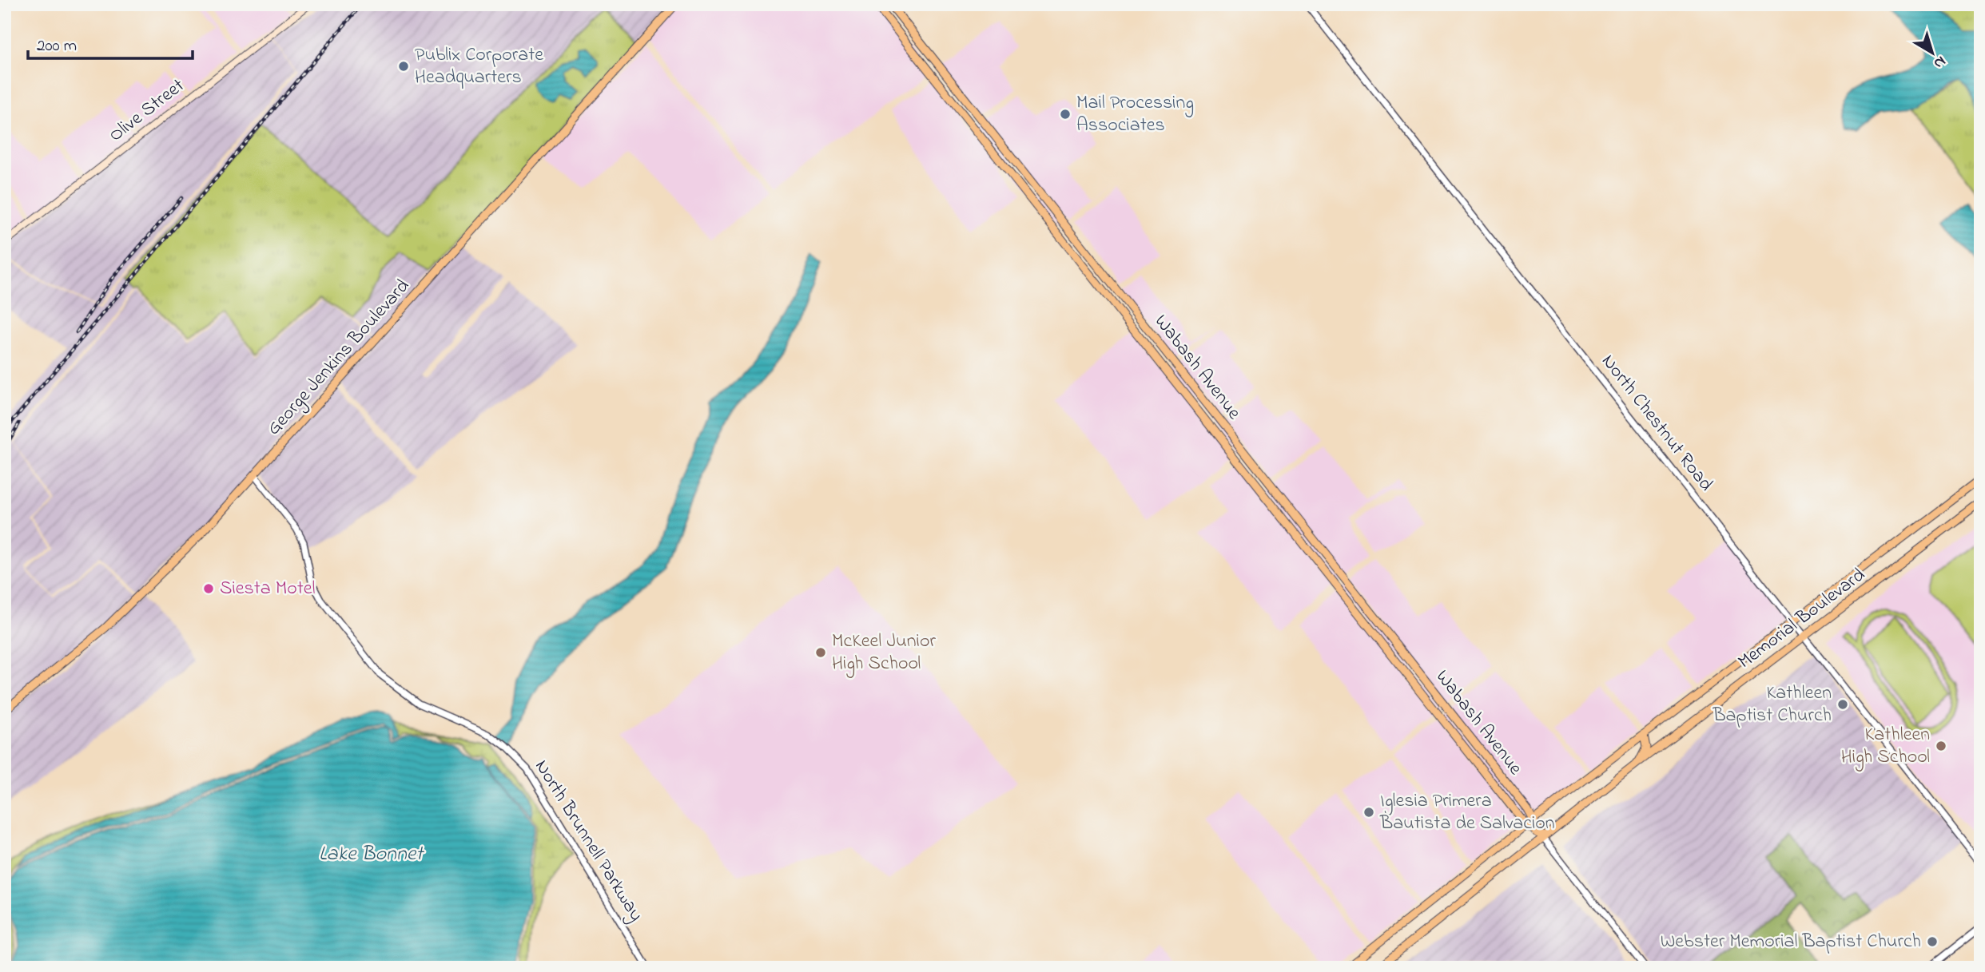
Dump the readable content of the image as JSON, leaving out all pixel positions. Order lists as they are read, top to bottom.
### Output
{
  "streets": {
    "main road": [
      "Olive Street",
      "George Jenkins Boulevard",
      "Wabash Avenue",
      "Memorial Boulevard"
    ],
    "street": ["North Chestnut Road", "North Brunnell Parkway"]
  },
  "crossings": [
    ["George Jenkins Boulevard", "North Brunnell Parkway"],
    ["Wabash Avenue", "Memorial Boulevard"],
    ["North Chestnut Road", "Memorial Boulevard"]
  ],
  "water": ["Lake Bonnet"],
  "places": [
    "Publix Corporate Headquarters",
    "Mail Processing Associates",
    "Siesta Motel",
    "McKeel Junior High School",
    "Kathleen Baptist Church",
    "Kathleen High School",
    "Iglesia Primera Bautista de Salvacion",
    "Webster Memorial Baptist Church"
  ],
  "scale_bar": "200 m",
  "north": "bottom right"
}
